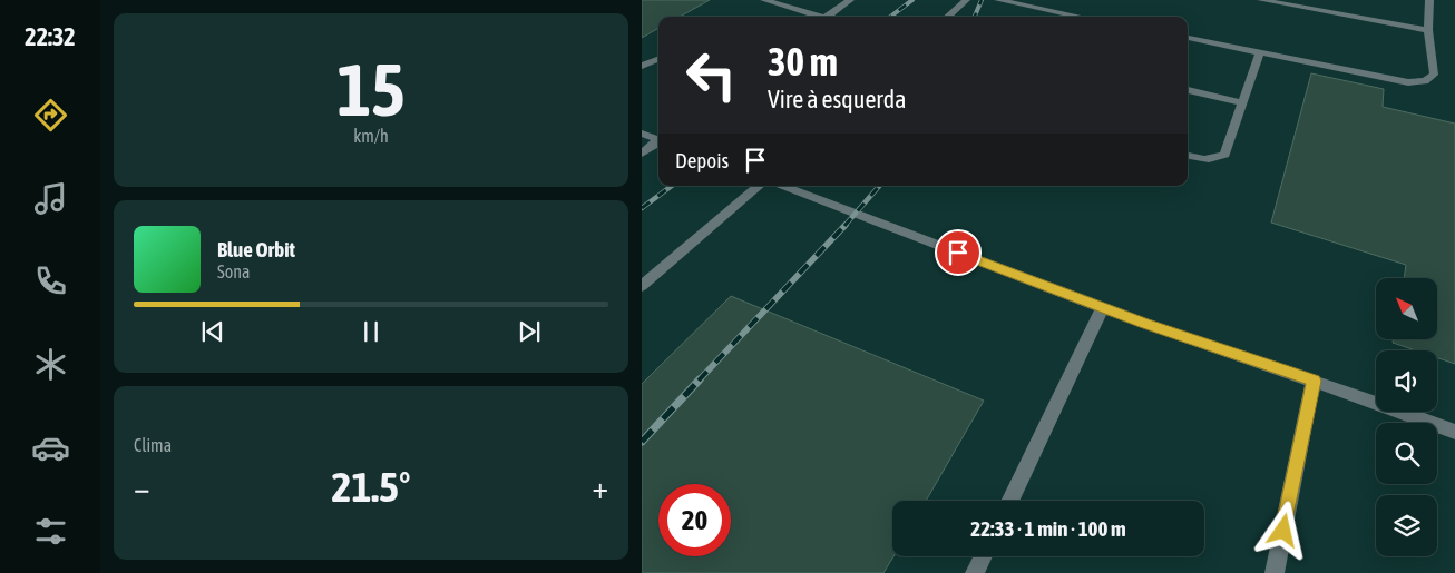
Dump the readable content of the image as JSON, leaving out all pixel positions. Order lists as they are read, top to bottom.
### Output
{
  "north": "top left",
  "page": {
    "tabs": "22:32",
    "tile": [
      ["15", "km/h"],
      "Clima"
    ],
    "turn": ["30 m", "Vire à esquerda"],
    "then": "Depois",
    "song": ["Blue Orbit", "Sona"],
    "heat": ["−", "21.5°", "+"],
    "limit": "20",
    "trip": "22:33 · 1 min · 100 m"
  }
}
